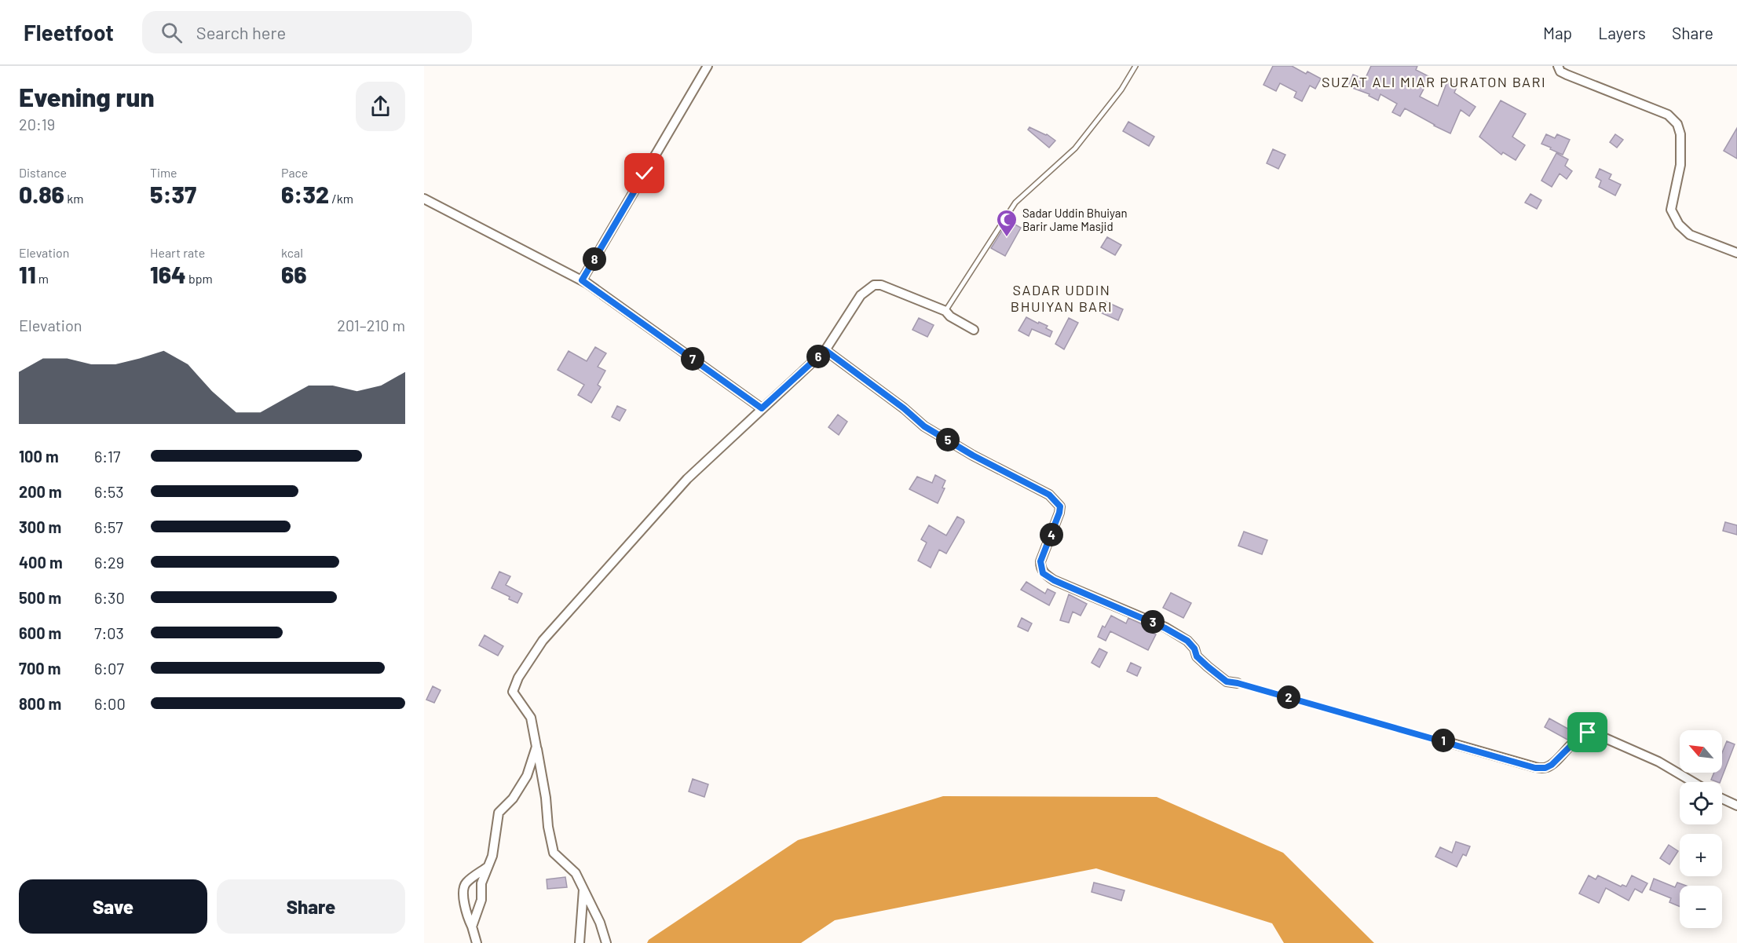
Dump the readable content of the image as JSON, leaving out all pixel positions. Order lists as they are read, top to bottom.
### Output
{
  "districts": ["SUZAT ALI MIAR PURATON BARI", "SADAR UDDIN BHUIYAN BARI"],
  "places": {
    "mosque": ["Sadar Uddin Bhuiyan Barir Jame Masjid"]
  },
  "north": "top left",
  "page": {
    "header": "Fleetfoot",
    "search": "Search here",
    "nav": ["Map", "Layers", "Share"],
    "heading": ["Evening run", "20:19"],
    "stats": [
      ["Distance", "0.86 km"],
      ["Time", "5:37"],
      ["Pace", "6:32 /km"],
      ["Elevation", "11 m"],
      ["Heart rate", "164 bpm"],
      ["kcal", "66"]
    ],
    "pins": [
      "8",
      "6",
      "7",
      "5",
      "4",
      "3",
      "2",
      "1"
    ],
    "chart": ["Elevation", "201–210 m"],
    "list": [
      {
        "name": "100 m",
        "note": "6:17"
      },
      {
        "name": "200 m",
        "note": "6:53"
      },
      {
        "name": "300 m",
        "note": "6:57"
      },
      {
        "name": "400 m",
        "note": "6:29"
      },
      {
        "name": "500 m",
        "note": "6:30"
      },
      {
        "name": "600 m",
        "note": "7:03"
      },
      {
        "name": "700 m",
        "note": "6:07"
      },
      {
        "name": "800 m",
        "note": "6:00"
      }
    ],
    "map_buttons": ["+", "−"],
    "buttons": ["Save", "Share"]
  }
}
